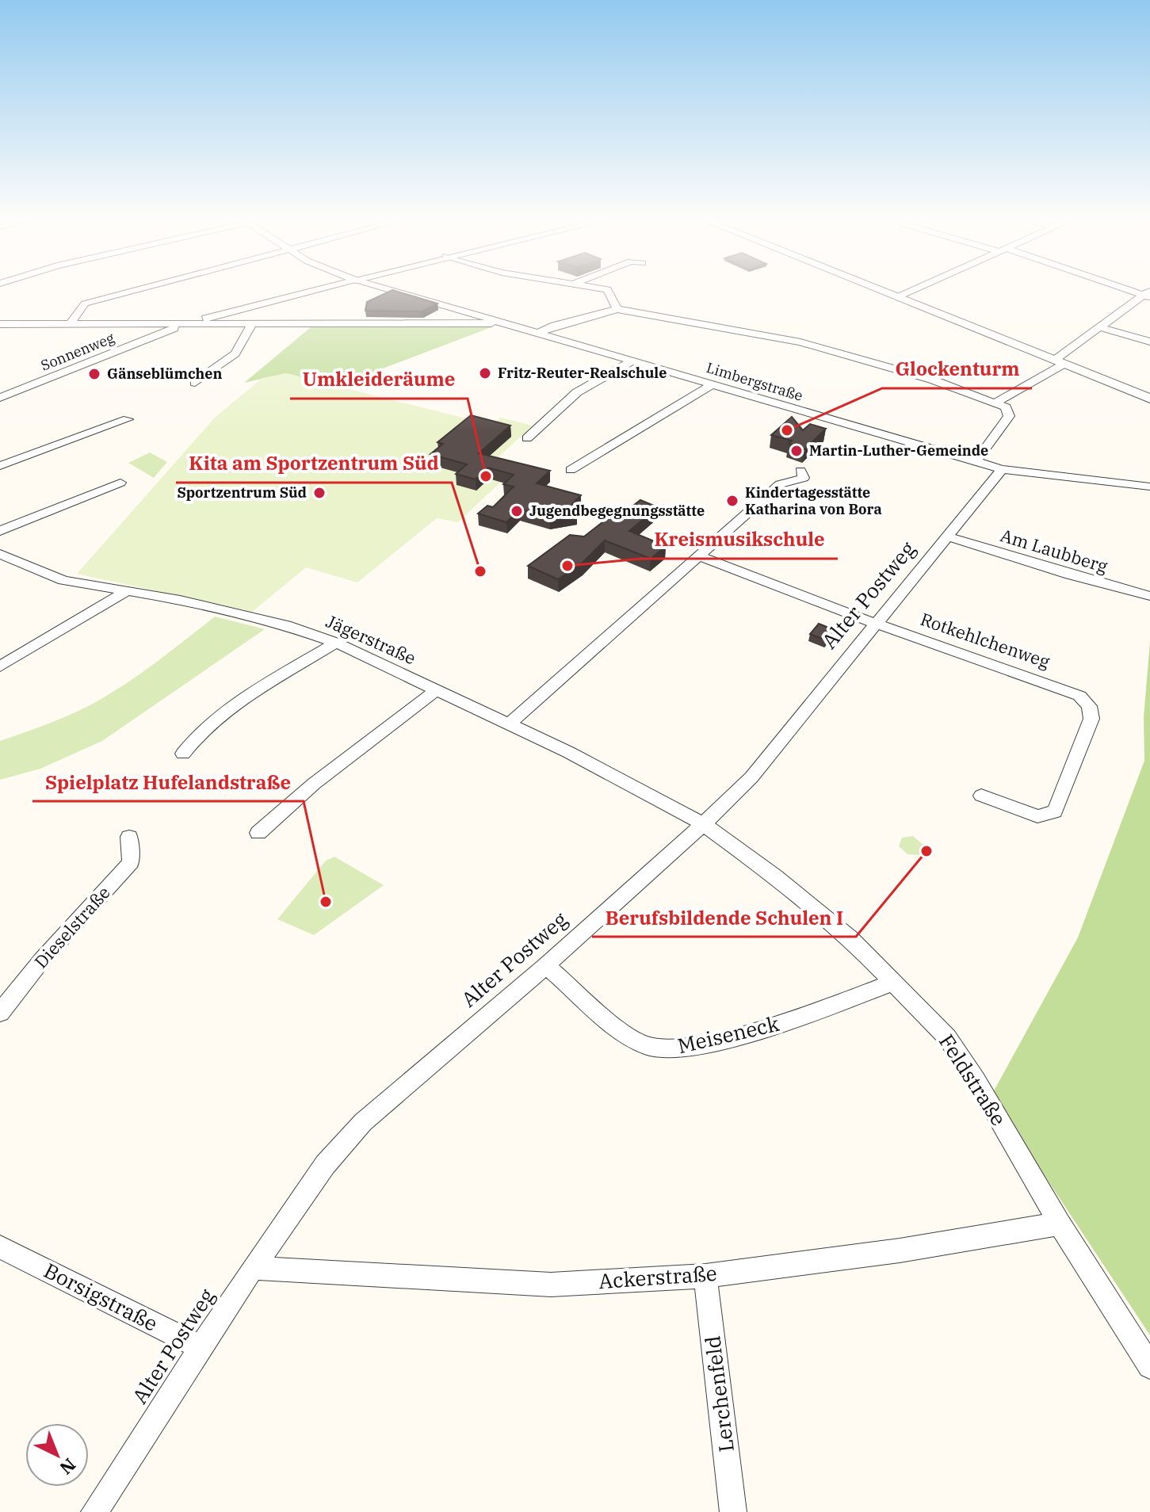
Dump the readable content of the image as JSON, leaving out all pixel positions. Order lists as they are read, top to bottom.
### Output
{
  "streets": {
    "street": [
      "Sonnenweg",
      "Limbergstraße",
      "Am Laubberg",
      "Alter Postweg",
      "Jägerstraße",
      "Rotkehlchenweg",
      "Dieselstraße",
      "Meiseneck",
      "Feldstraße",
      "Ackerstraße",
      "Borsigstraße",
      "Lerchenfeld"
    ]
  },
  "crossings": [
    ["Limbergstraße", "Alter Postweg"],
    ["Am Laubberg", "Alter Postweg"],
    ["Alter Postweg", "Jägerstraße"],
    ["Alter Postweg", "Rotkehlchenweg"],
    ["Alter Postweg", "Meiseneck"],
    ["Alter Postweg", "Feldstraße"],
    ["Alter Postweg", "Ackerstraße"],
    ["Alter Postweg", "Borsigstraße"],
    ["Jägerstraße", "Feldstraße"],
    ["Meiseneck", "Feldstraße"],
    ["Feldstraße", "Ackerstraße"],
    ["Ackerstraße", "Lerchenfeld"]
  ],
  "places": [
    "Fritz-Reuter-Realschule",
    "Gänseblümchen",
    "Glockenturm",
    "Martin-Luther-Gemeinde",
    "Umkleideräume",
    "Sportzentrum Süd",
    "Kindertagesstätte Katharina von Bora",
    "Jugendbegegnungsstätte",
    "Kreismusikschule",
    "Kita am Sportzentrum Süd",
    "Berufsbildende Schulen I",
    "Spielplatz Hufelandstraße"
  ],
  "north": "bottom right"
}
